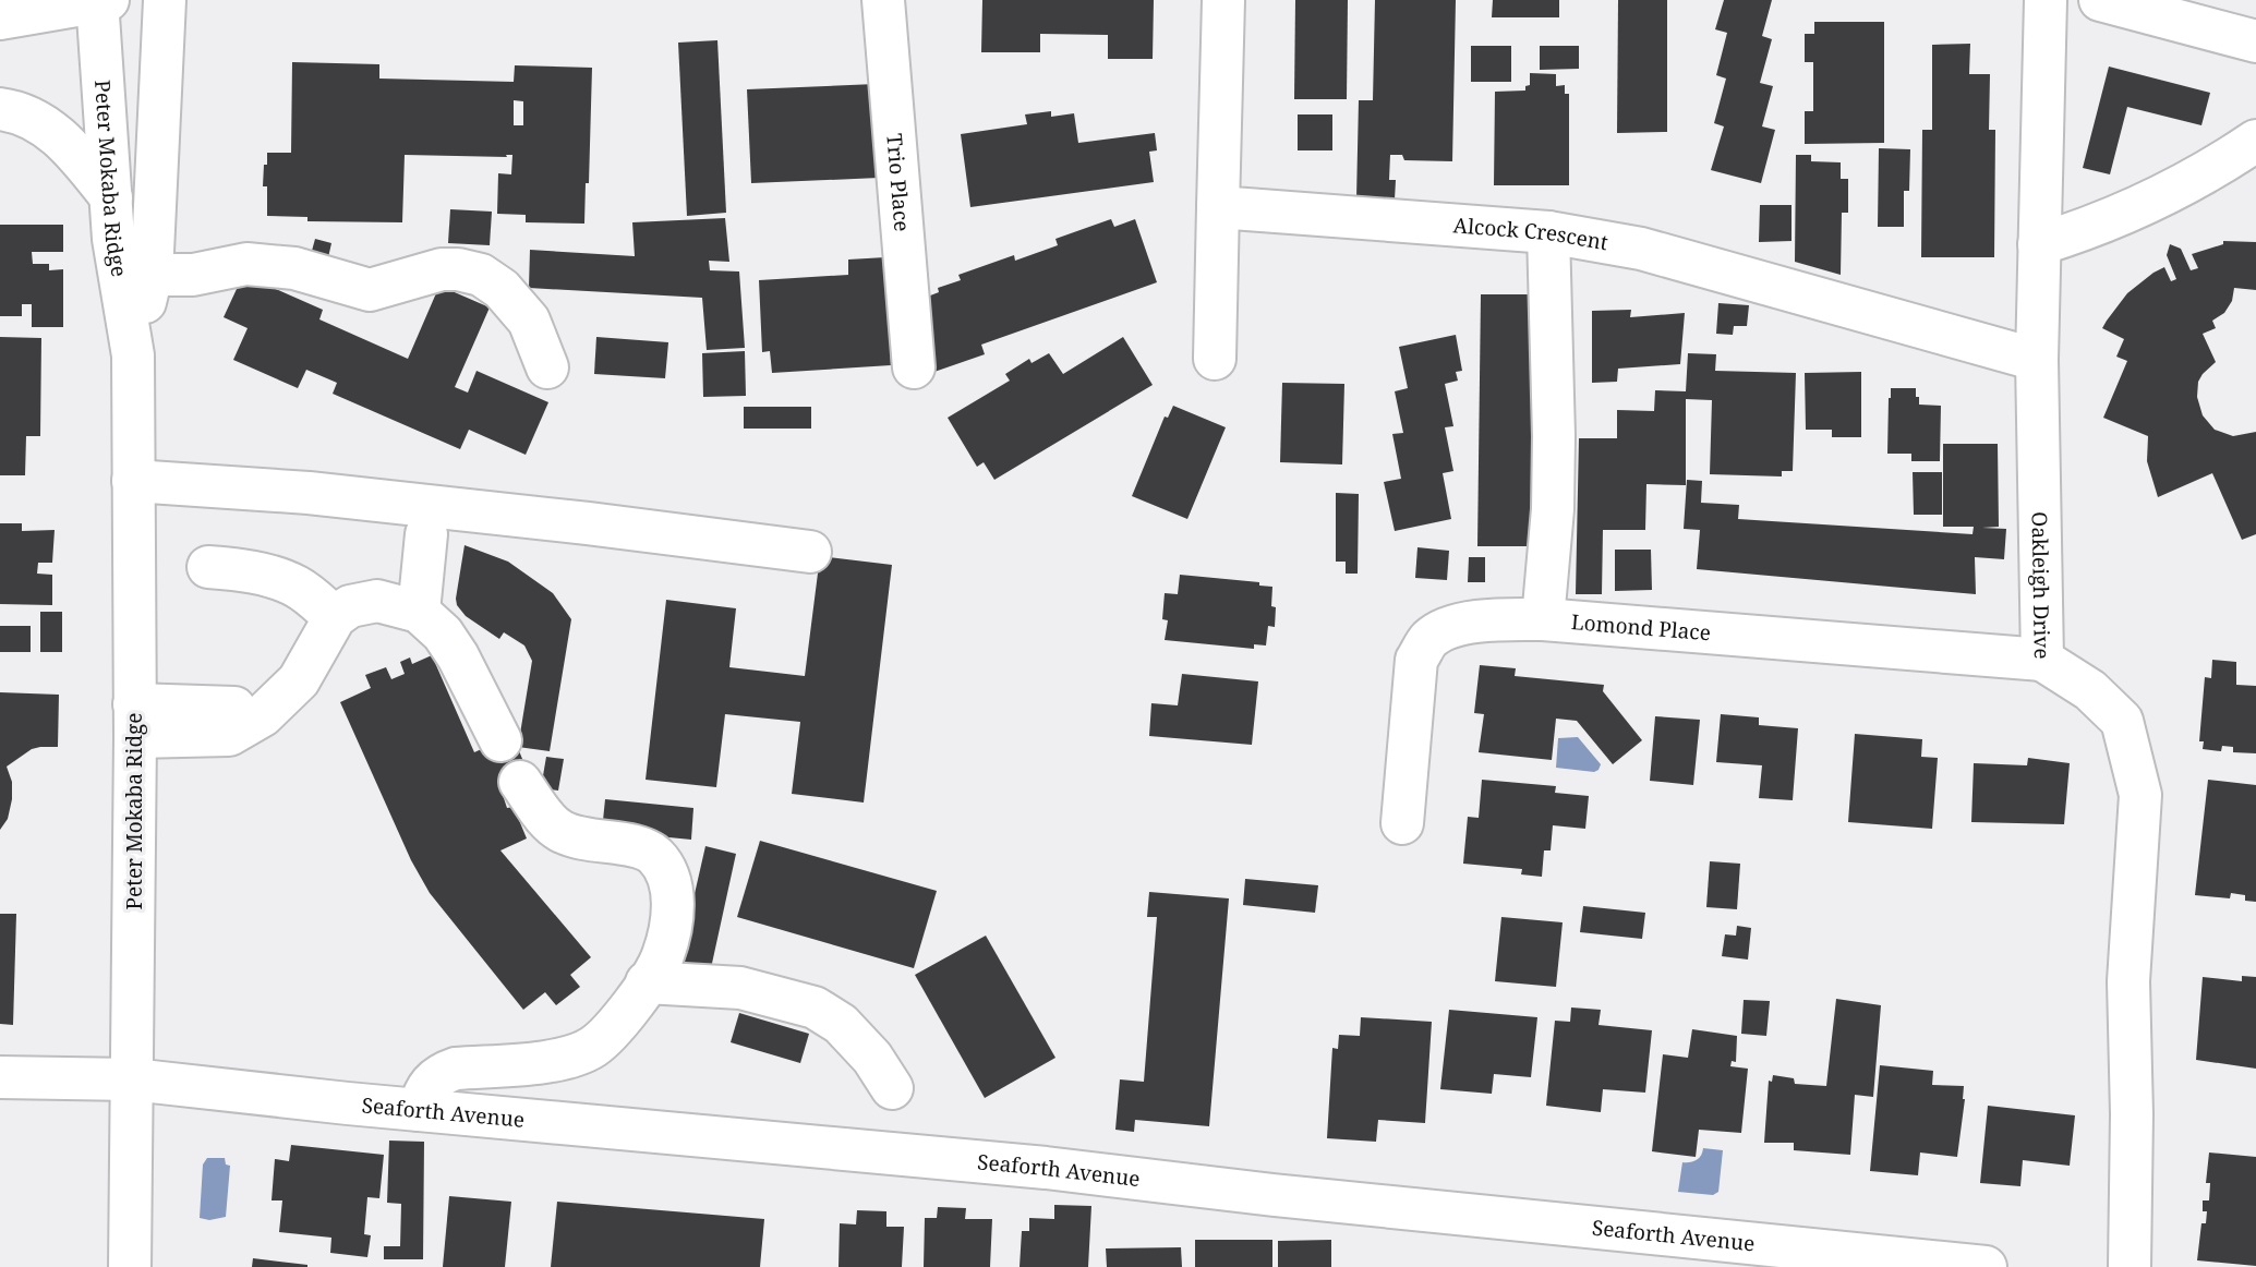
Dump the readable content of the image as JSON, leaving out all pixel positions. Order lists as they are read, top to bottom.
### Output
{
  "streets": {
    "street": [
      "Peter Mokaba Ridge",
      "Trio Place",
      "Alcock Crescent",
      "Oakleigh Drive",
      "Lomond Place",
      "Seaforth Avenue"
    ]
  },
  "crossings": [
    ["Peter Mokaba Ridge", "Seaforth Avenue"],
    ["Alcock Crescent", "Oakleigh Drive"],
    ["Oakleigh Drive", "Lomond Place"]
  ]
}
